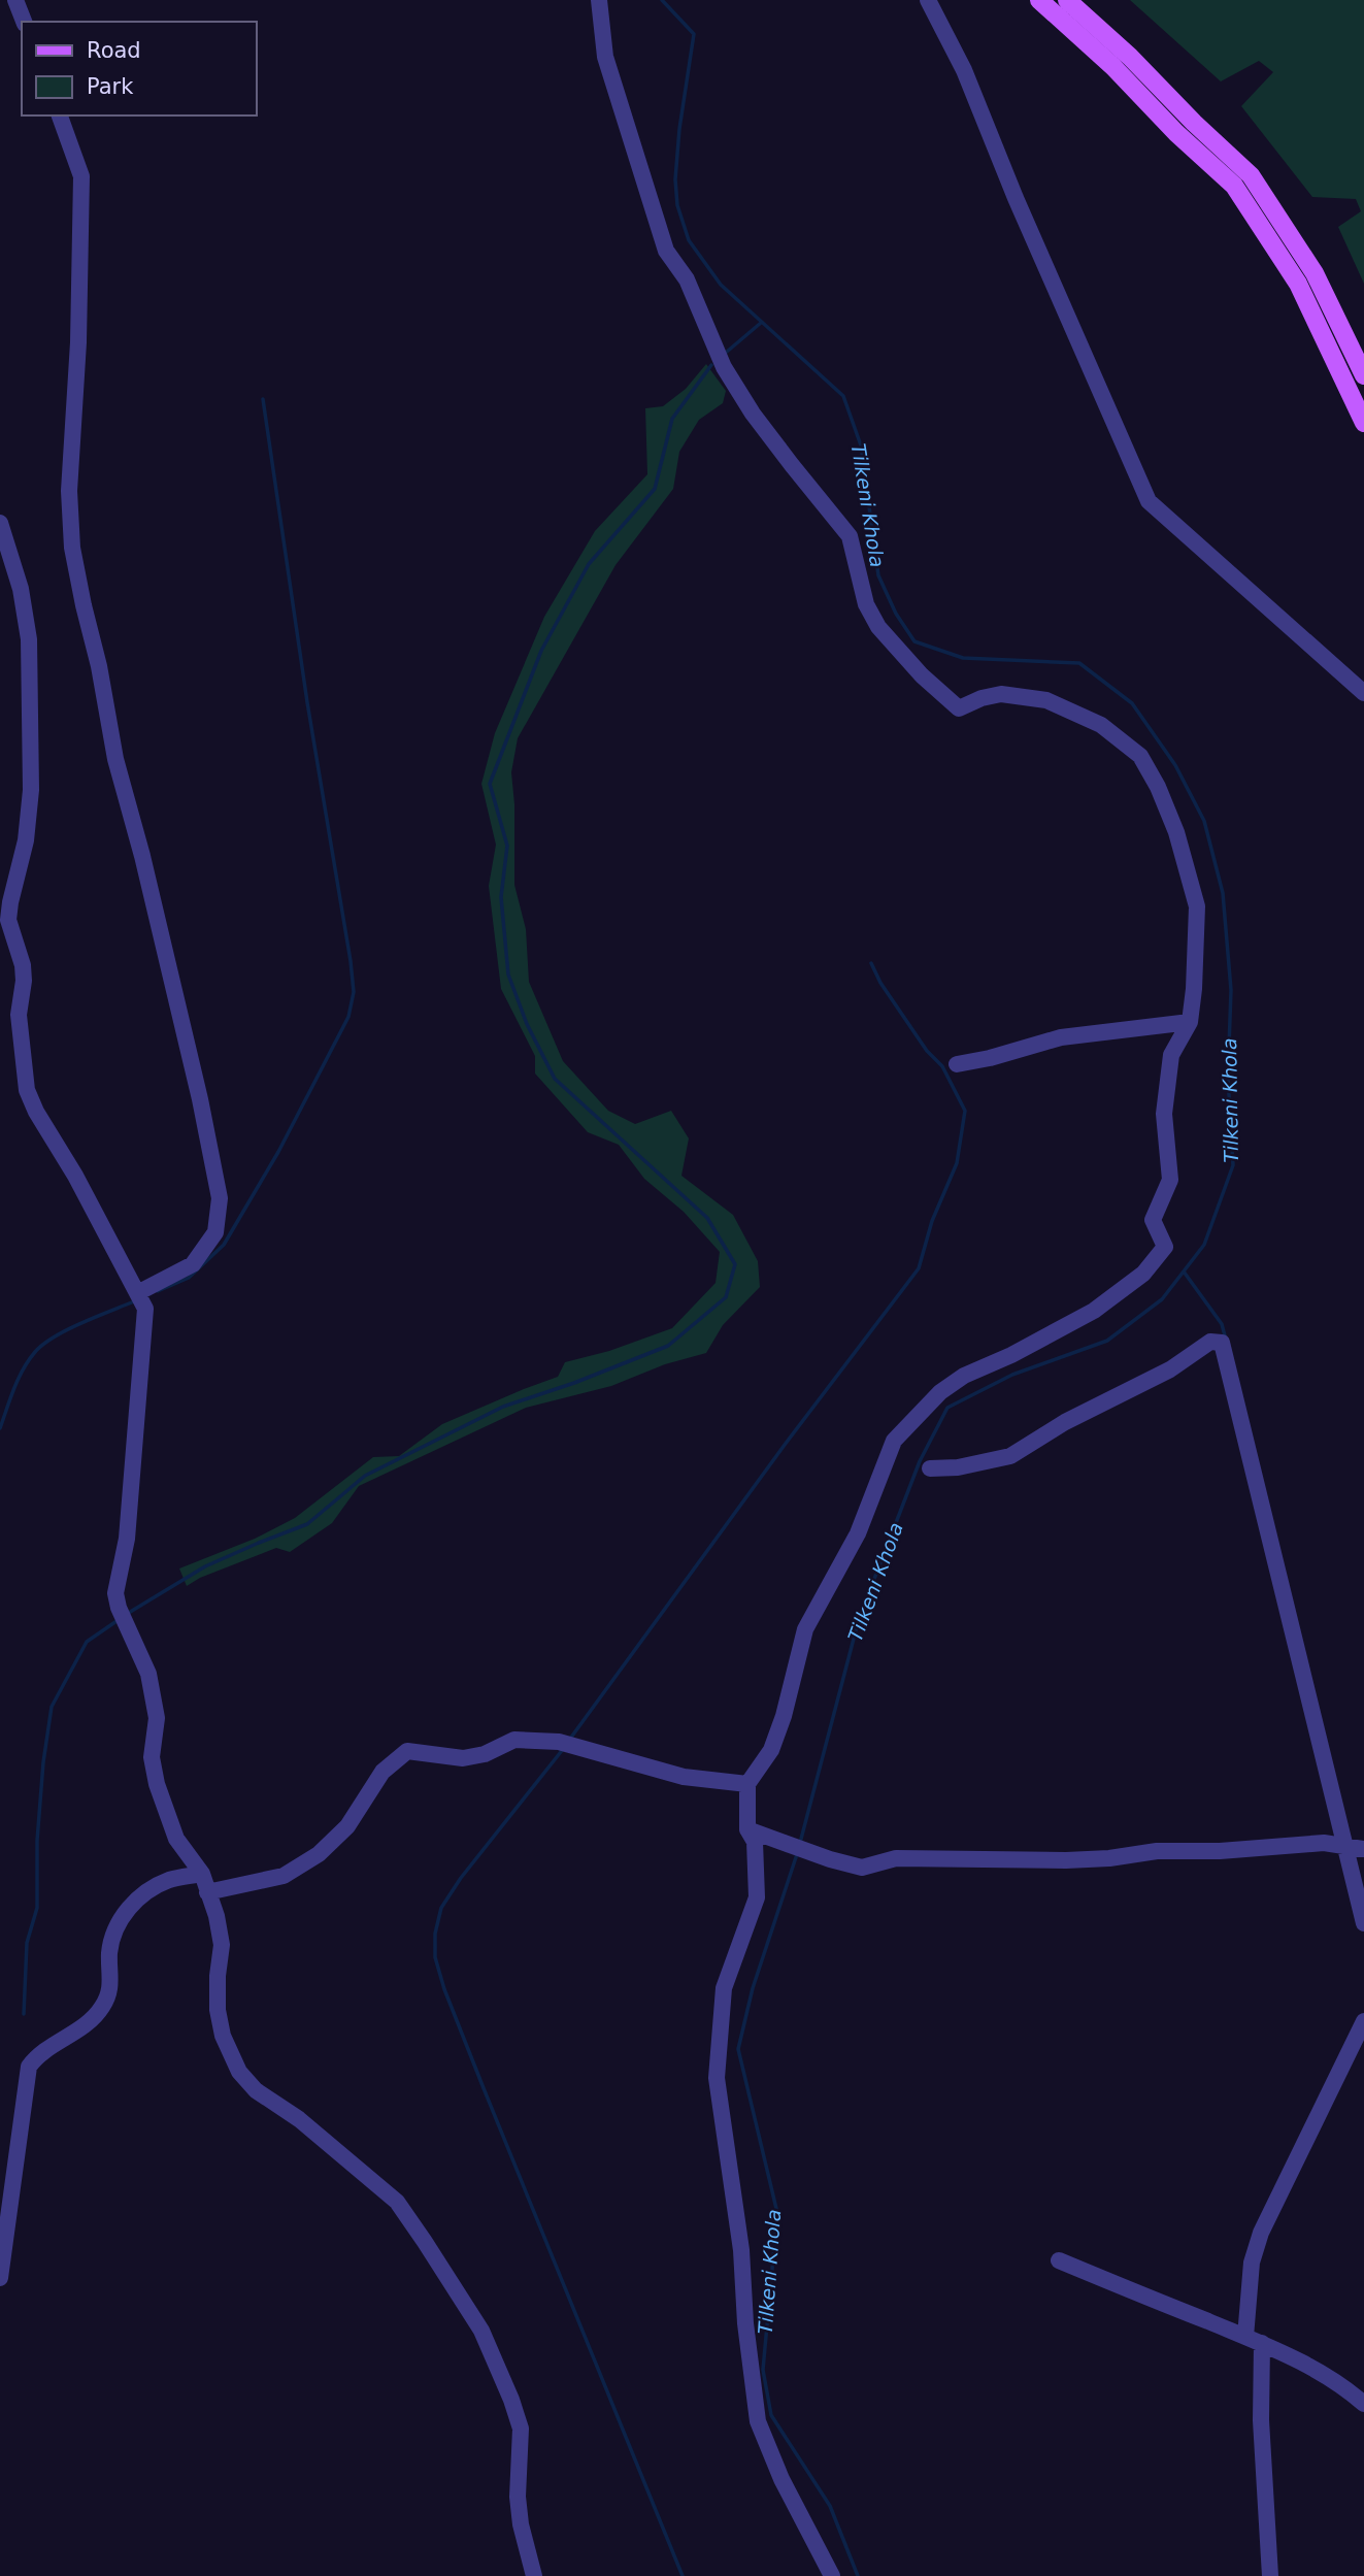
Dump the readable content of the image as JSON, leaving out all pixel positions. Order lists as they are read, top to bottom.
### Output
{
  "water": ["Tilkeni Khola"],
  "legend": ["Road", "Park"]
}
